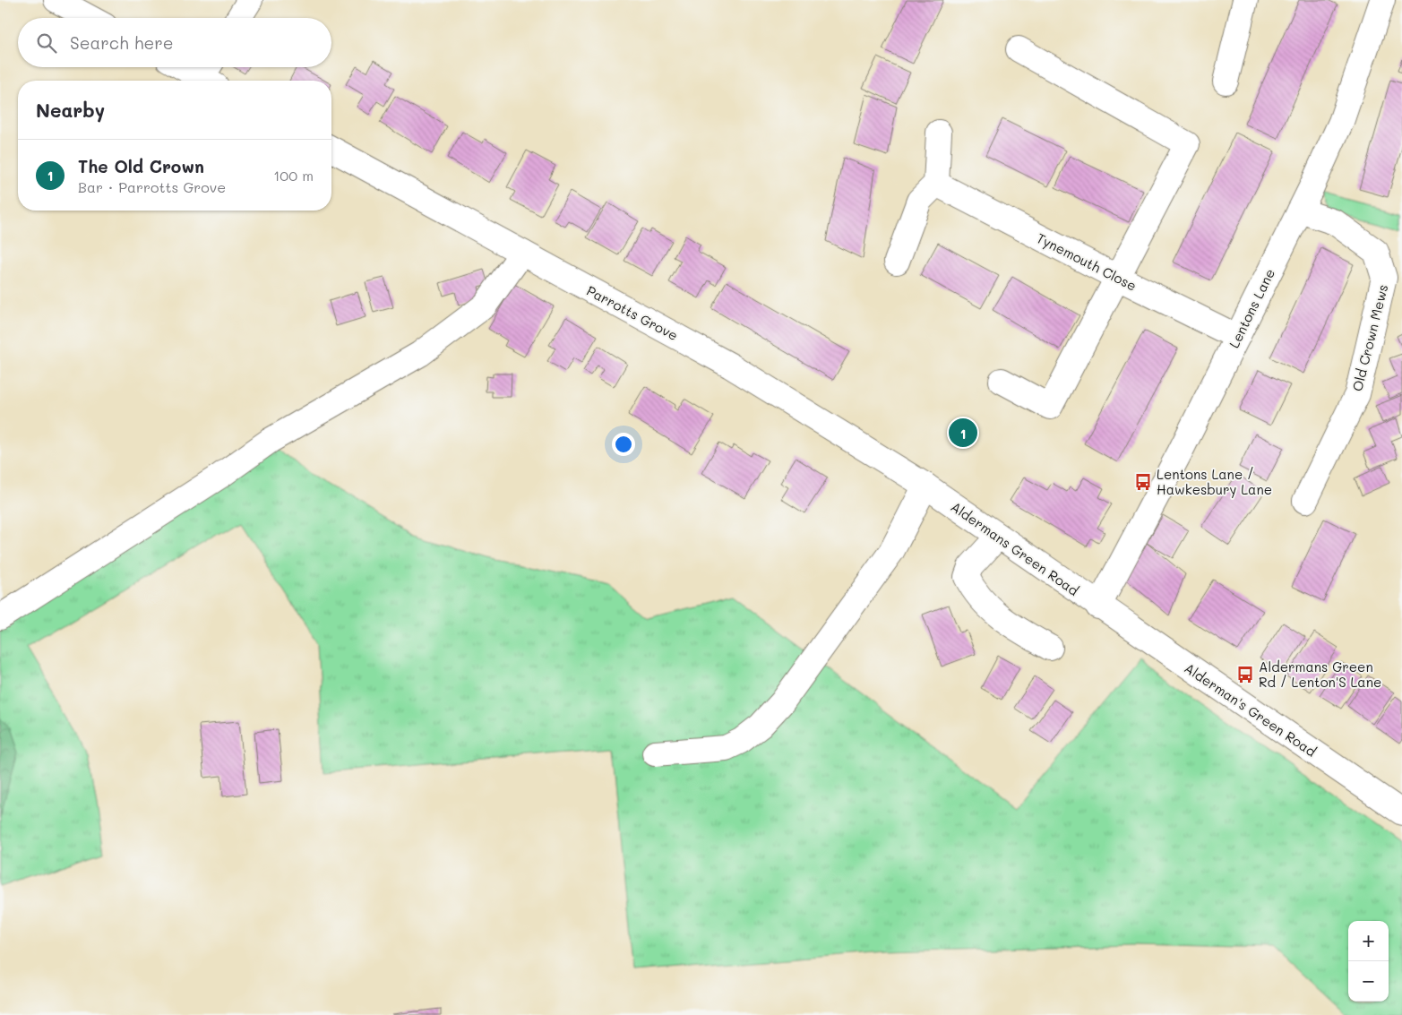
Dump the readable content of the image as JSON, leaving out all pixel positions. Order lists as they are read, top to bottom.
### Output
{
  "streets": {
    "street": [
      "Tynemouth Close",
      "Lentons Lane",
      "Parrotts Grove",
      "Old Crown Mews",
      "Aldermans Green Road",
      "Alderman's Green Road"
    ]
  },
  "crossings": [
    ["Tynemouth Close", "Lentons Lane"],
    ["Lentons Lane", "Old Crown Mews"],
    ["Lentons Lane", "Aldermans Green Road"],
    ["Lentons Lane", "Alderman's Green Road"],
    ["Parrotts Grove", "Aldermans Green Road"],
    ["Aldermans Green Road", "Alderman's Green Road"]
  ],
  "places": {
    "bus stop": ["Lentons Lane / Hawkesbury Lane", "Aldermans Green Rd / Lenton'S Lane"]
  },
  "page": {
    "search": "Search here",
    "heading": "Nearby",
    "list": [
      {
        "mark": "1",
        "name": "The Old Crown",
        "note": "Bar · Parrotts Grove",
        "value": "100 m"
      }
    ],
    "pins": "1",
    "map_buttons": ["+", "−"]
  }
}
